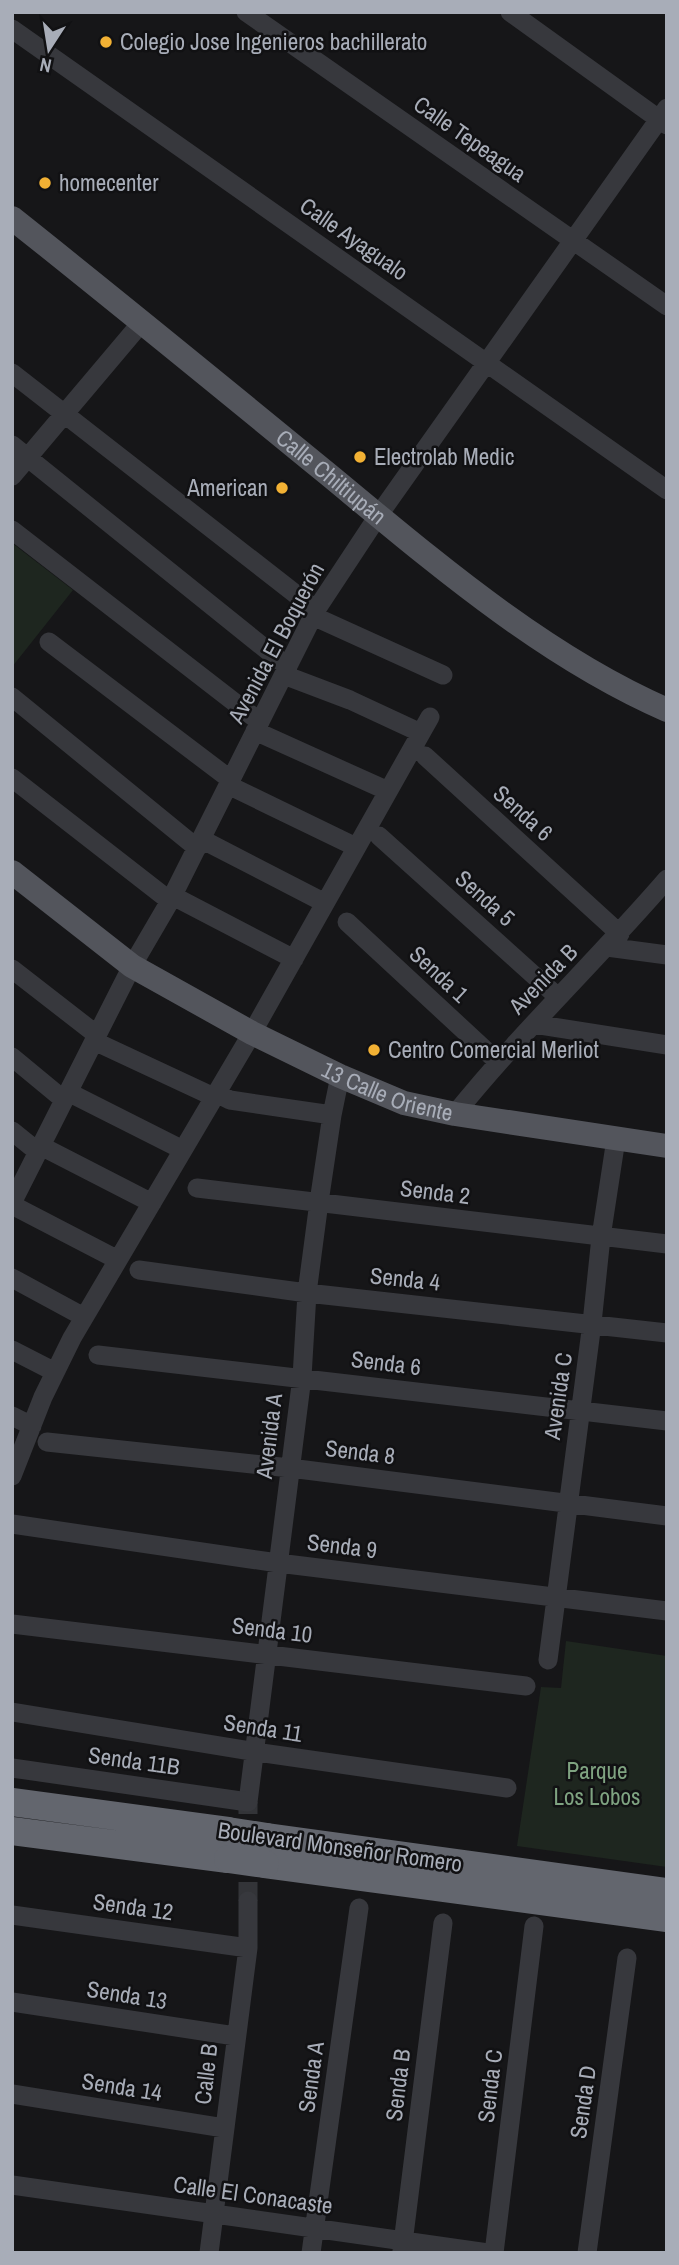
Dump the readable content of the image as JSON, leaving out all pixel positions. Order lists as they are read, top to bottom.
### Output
{
  "streets": {
    "highway": ["Boulevard Monseñor Romero"],
    "main road": ["Calle Chiltiupán", "13 Calle Oriente"],
    "street": [
      "Calle Tepeagua",
      "Calle Ayagualo",
      "Avenida El Boquerón",
      "Senda 6",
      "Senda 5",
      "Senda 1",
      "Avenida B",
      "Senda 2",
      "Senda 4",
      "Avenida C",
      "Avenida A",
      "Senda 8",
      "Senda 9",
      "Senda 10",
      "Senda 11",
      "Senda 11B",
      "Senda 12",
      "Senda 13",
      "Calle B",
      "Senda A",
      "Senda B",
      "Senda C",
      "Senda 14",
      "Senda D",
      "Calle El Conacaste"
    ]
  },
  "crossings": [
    ["Calle Tepeagua", "Avenida El Boquerón"],
    ["Calle Ayagualo", "Avenida El Boquerón"],
    ["Calle Chiltiupán", "Avenida El Boquerón"],
    ["Avenida El Boquerón", "13 Calle Oriente"],
    ["Senda 6", "Avenida B"],
    ["Senda 6", "Avenida C"],
    ["Senda 6", "Avenida A"],
    ["Senda 5", "Avenida B"],
    ["Senda 1", "Avenida B"],
    ["Avenida B", "13 Calle Oriente"],
    ["13 Calle Oriente", "Avenida C"],
    ["13 Calle Oriente", "Avenida A"],
    ["Senda 2", "Avenida C"],
    ["Senda 2", "Avenida A"],
    ["Senda 4", "Avenida C"],
    ["Senda 4", "Avenida A"],
    ["Avenida C", "Senda 8"],
    ["Avenida C", "Senda 9"],
    ["Avenida A", "Senda 8"],
    ["Avenida A", "Senda 9"],
    ["Avenida A", "Senda 10"],
    ["Avenida A", "Senda 11"],
    ["Avenida A", "Senda 11B"],
    ["Senda 12", "Calle B"],
    ["Senda 13", "Calle B"],
    ["Calle B", "Senda 14"],
    ["Calle B", "Calle El Conacaste"],
    ["Senda A", "Calle El Conacaste"],
    ["Senda B", "Calle El Conacaste"]
  ],
  "parks": ["Parque Los Lobos"],
  "places": [
    "Colegio Jose Ingenieros bachillerato",
    "homecenter",
    "Electrolab Medic",
    "American",
    "Centro Comercial Merliot"
  ],
  "north": "bottom"
}
